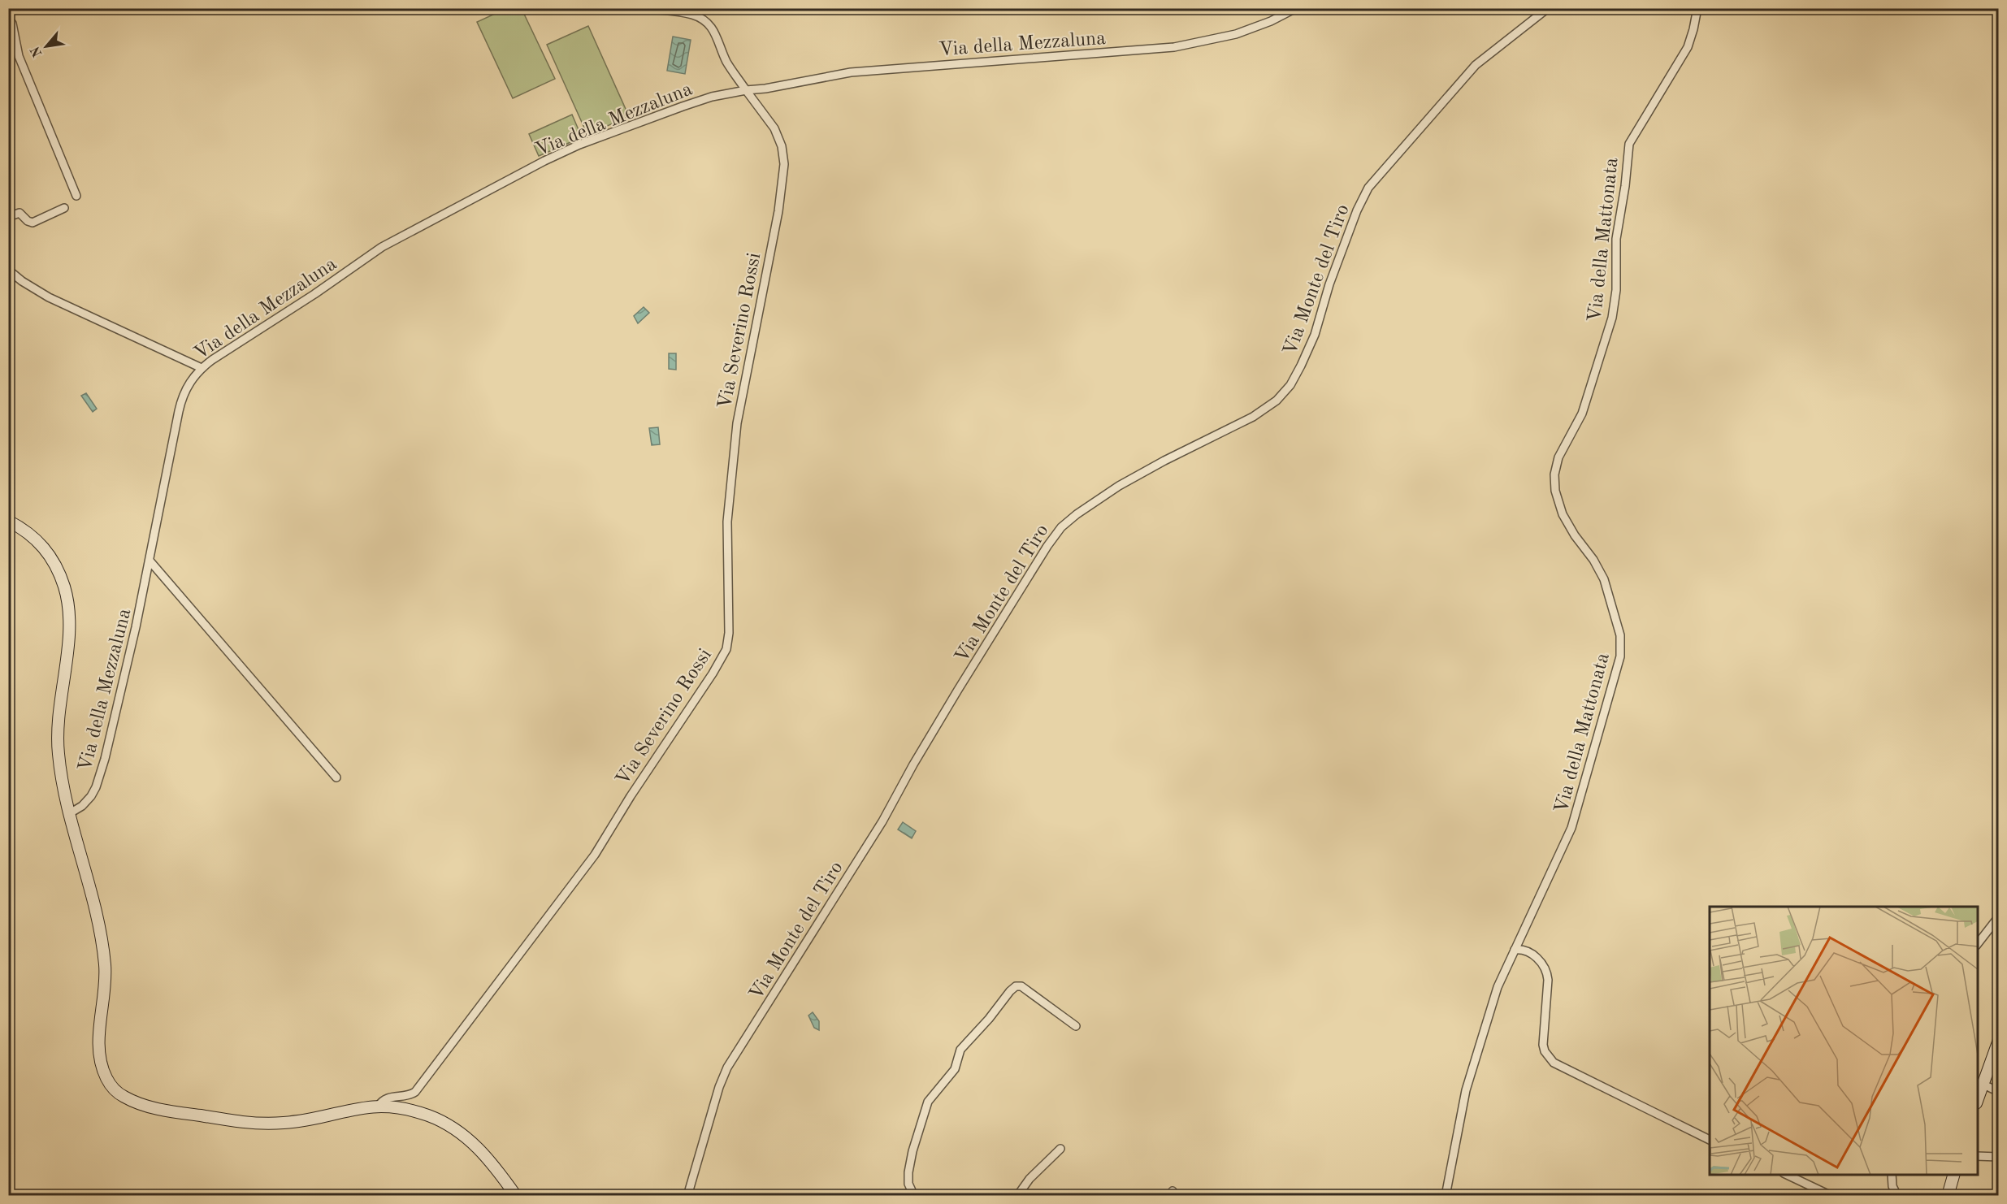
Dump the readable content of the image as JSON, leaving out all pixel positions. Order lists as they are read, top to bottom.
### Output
{
  "streets": {
    "street": [
      "Via della Mezzaluna",
      "Via della Mattonata",
      "Via Monte del Tiro",
      "Via Severino Rossi"
    ]
  },
  "crossings": [
    ["Via della Mezzaluna", "Via Severino Rossi"]
  ],
  "north": "bottom left"
}
